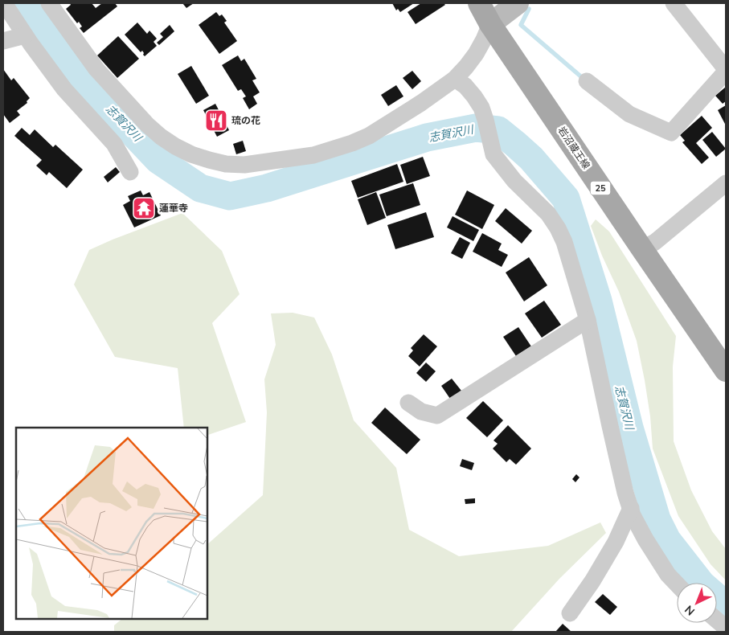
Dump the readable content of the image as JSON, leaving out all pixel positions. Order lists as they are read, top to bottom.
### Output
{
  "streets": {
    "main road": ["岩沼蔵王線", "25"]
  },
  "water": ["志賀沢川"],
  "places": {
    "restaurant": ["琉の花"],
    "temple": ["蓮華寺"]
  },
  "north": "bottom left"
}
